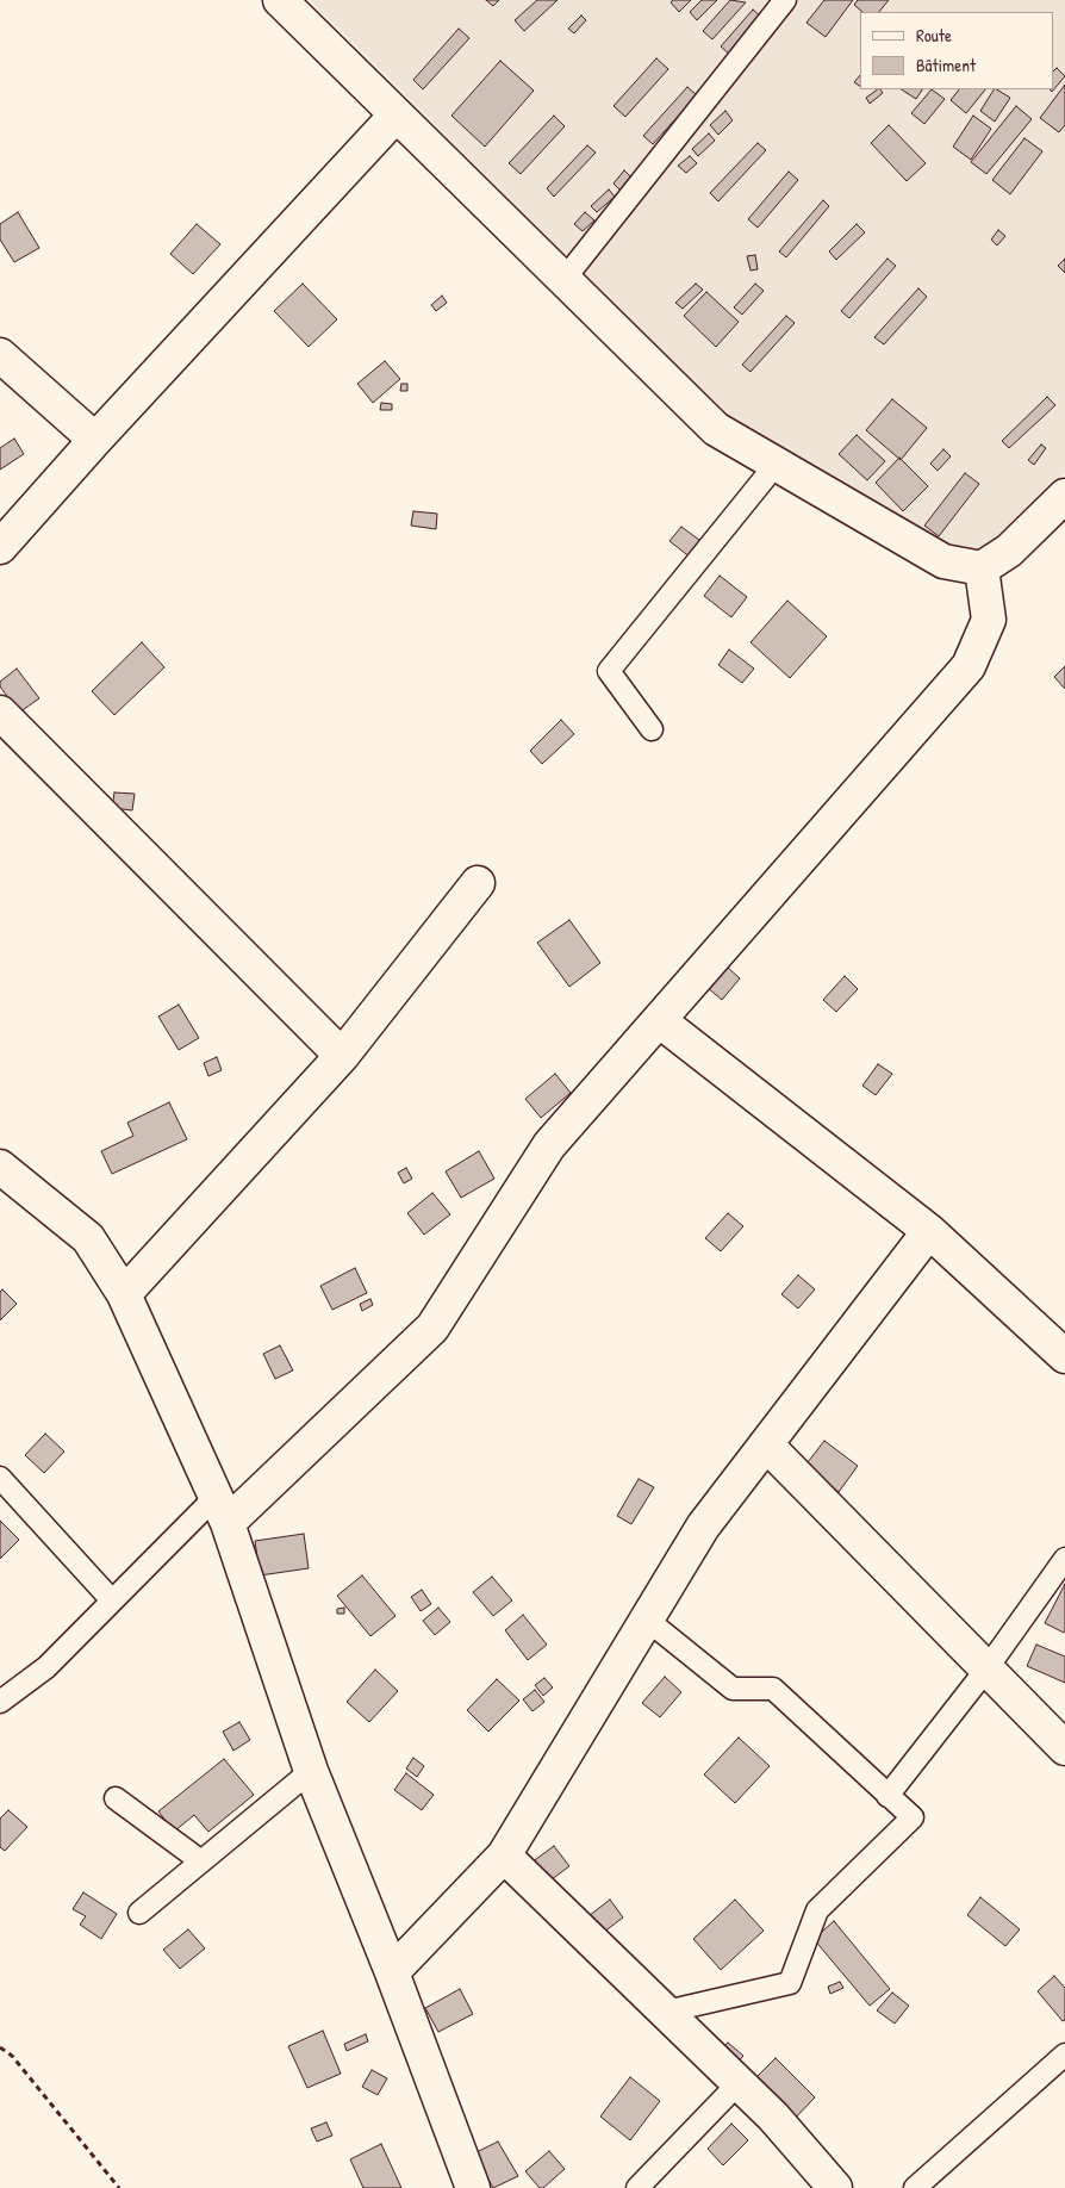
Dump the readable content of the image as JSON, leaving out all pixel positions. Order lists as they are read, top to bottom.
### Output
{
  "legend": ["Route", "Bâtiment"]
}
